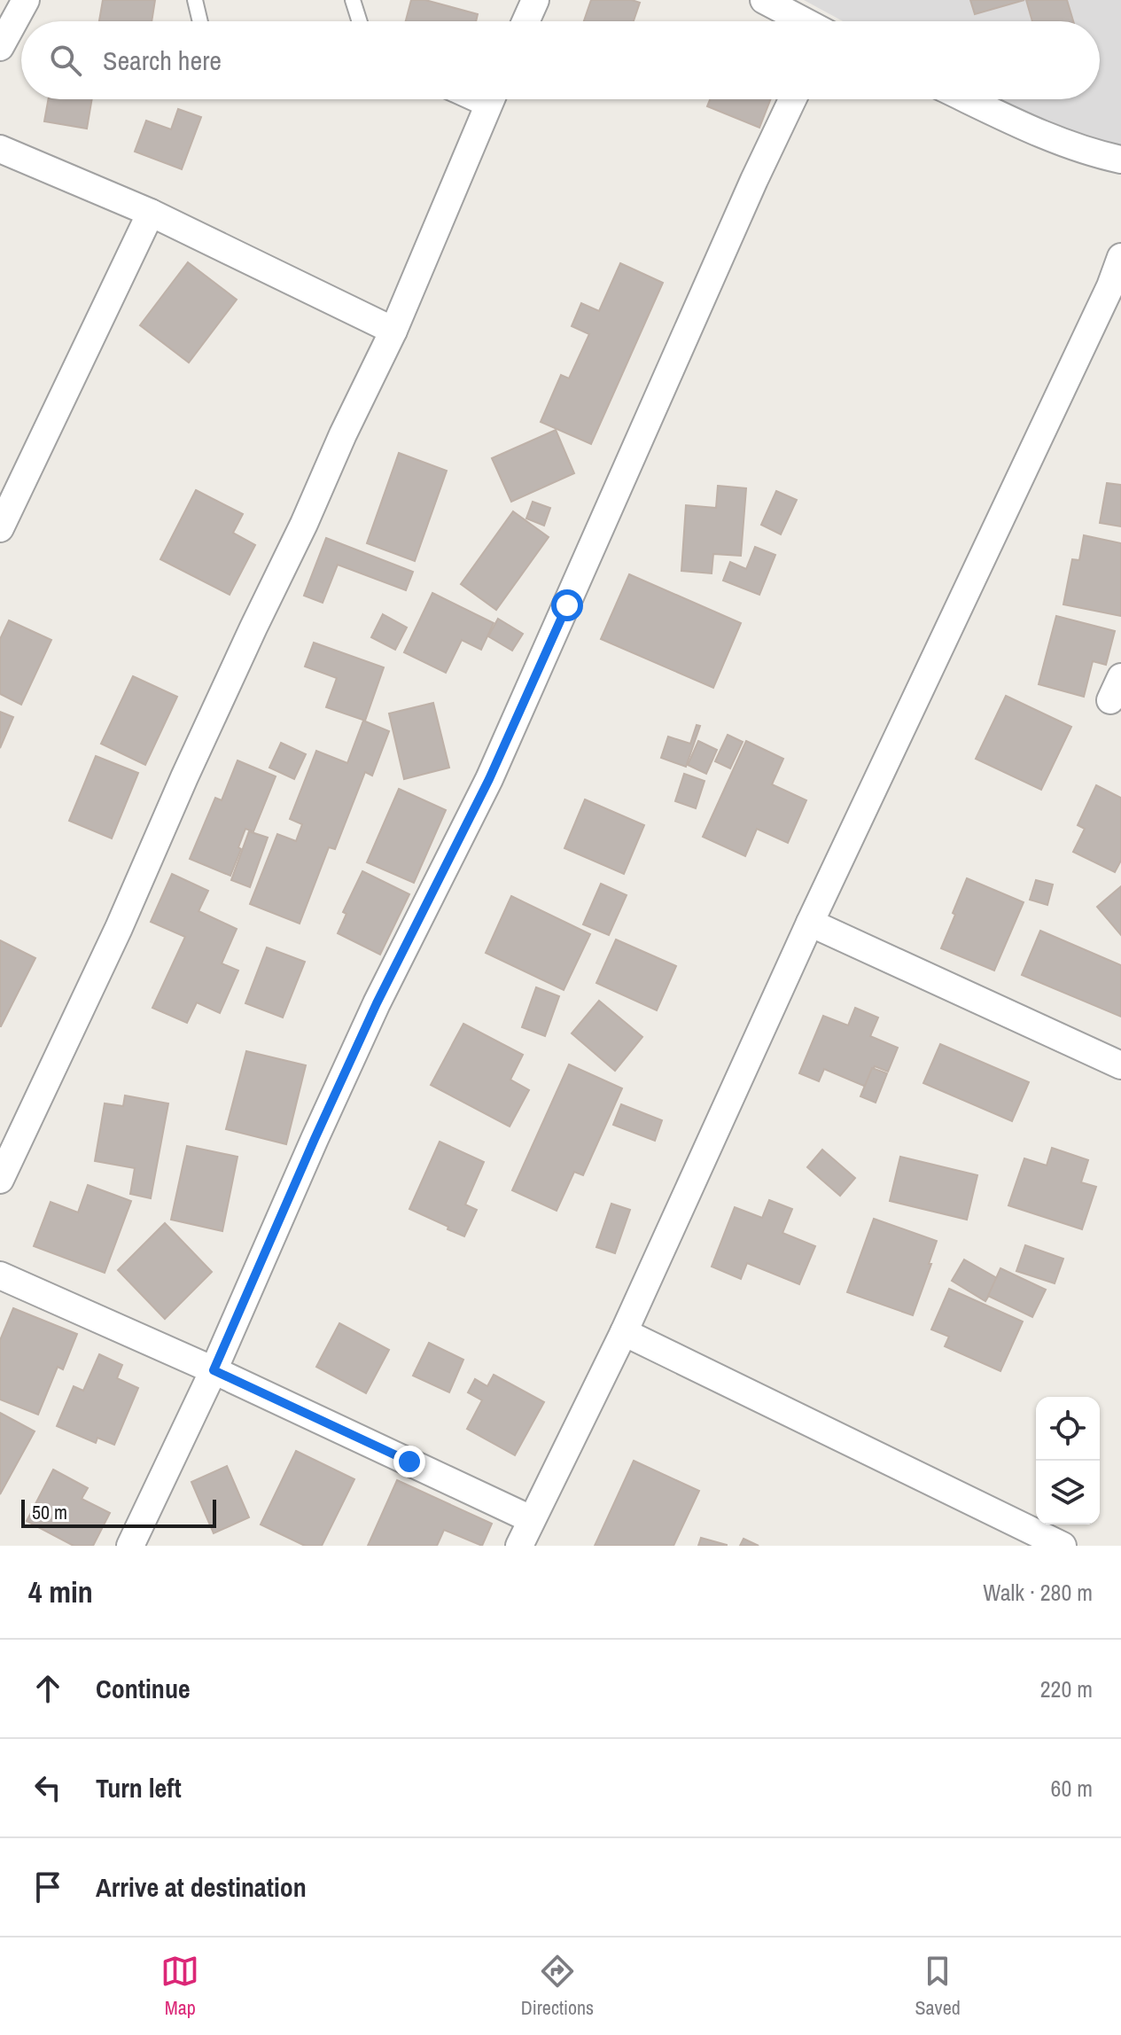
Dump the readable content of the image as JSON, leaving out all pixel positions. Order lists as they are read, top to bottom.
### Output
{
  "scale_bar": "50 m",
  "page": {
    "search": "Search here",
    "scale": "50 m",
    "heading": ["4 min", "Walk · 280 m"],
    "list": [
      ["Continue", "220 m"],
      ["Turn left", "60 m"],
      "Arrive at destination"
    ],
    "nav": ["Map", "Directions", "Saved"]
  }
}
